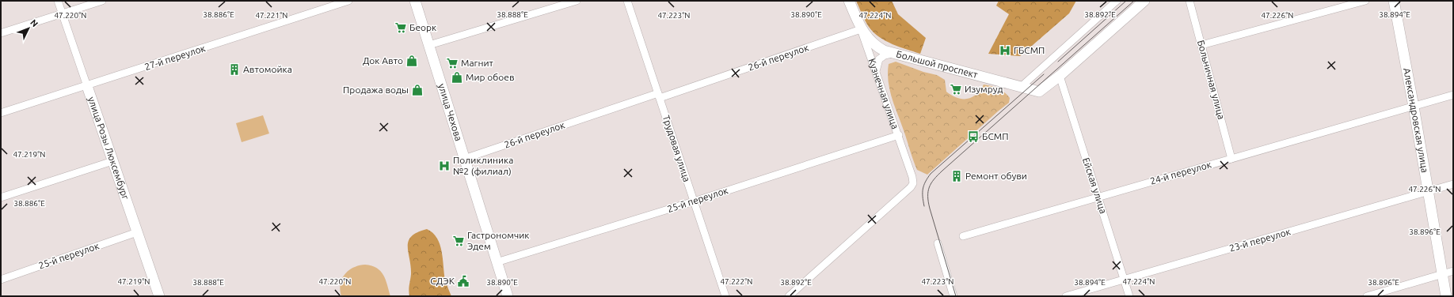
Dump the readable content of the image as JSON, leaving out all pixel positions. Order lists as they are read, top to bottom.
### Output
{
  "streets": {
    "main road": [
      "Большой проспект",
      "Кузнечная улица",
      "улица Чехова",
      "Александровская улица",
      "улица Розы Люксембург"
    ],
    "street": [
      "27-й переулок",
      "26-й переулок",
      "Больничная улица",
      "Трудовая улица",
      "24-й переулок",
      "Ейская улица",
      "25-й переулок",
      "23-й переулок"
    ]
  },
  "crossings": [
    ["27-й переулок", "улица Розы Люксембург"],
    ["26-й переулок", "Большой проспект"],
    ["26-й переулок", "Кузнечная улица"],
    ["26-й переулок", "улица Чехова"],
    ["26-й переулок", "Трудовая улица"],
    ["Большой проспект", "Кузнечная улица"],
    ["Большой проспект", "Ейская улица"],
    ["Больничная улица", "24-й переулок"],
    ["Кузнечная улица", "25-й переулок"],
    ["улица Чехова", "25-й переулок"],
    ["Александровская улица", "24-й переулок"],
    ["Александровская улица", "23-й переулок"],
    ["улица Розы Люксембург", "25-й переулок"],
    ["Трудовая улица", "25-й переулок"],
    ["24-й переулок", "Ейская улица"],
    ["Ейская улица", "23-й переулок"]
  ],
  "places": {
    "supermarket": [
      "Беорк",
      "Магнит",
      "Изумруд",
      "Гастрономчик Эдем"
    ],
    "hospital": ["ГБСМП", "Поликлиника №2 (филиал)"],
    "shop": ["Док Авто", "Мир обоев", "Продажа воды"],
    "building": ["Автомойка", "Ремонт обуви"],
    "bus stop": ["БСМП"],
    "public building": ["СДЭК"]
  },
  "north": "top right",
  "coordinates": [
    "38.886°E",
    "38.888°E",
    "38.890°E",
    "38.892°E",
    "38.894°E",
    "47.223°N",
    "47.220°N",
    "47.221°N",
    "47.224°N",
    "47.226°N",
    "47.219°N",
    "38.896°E",
    "47.222°N"
  ]
}
